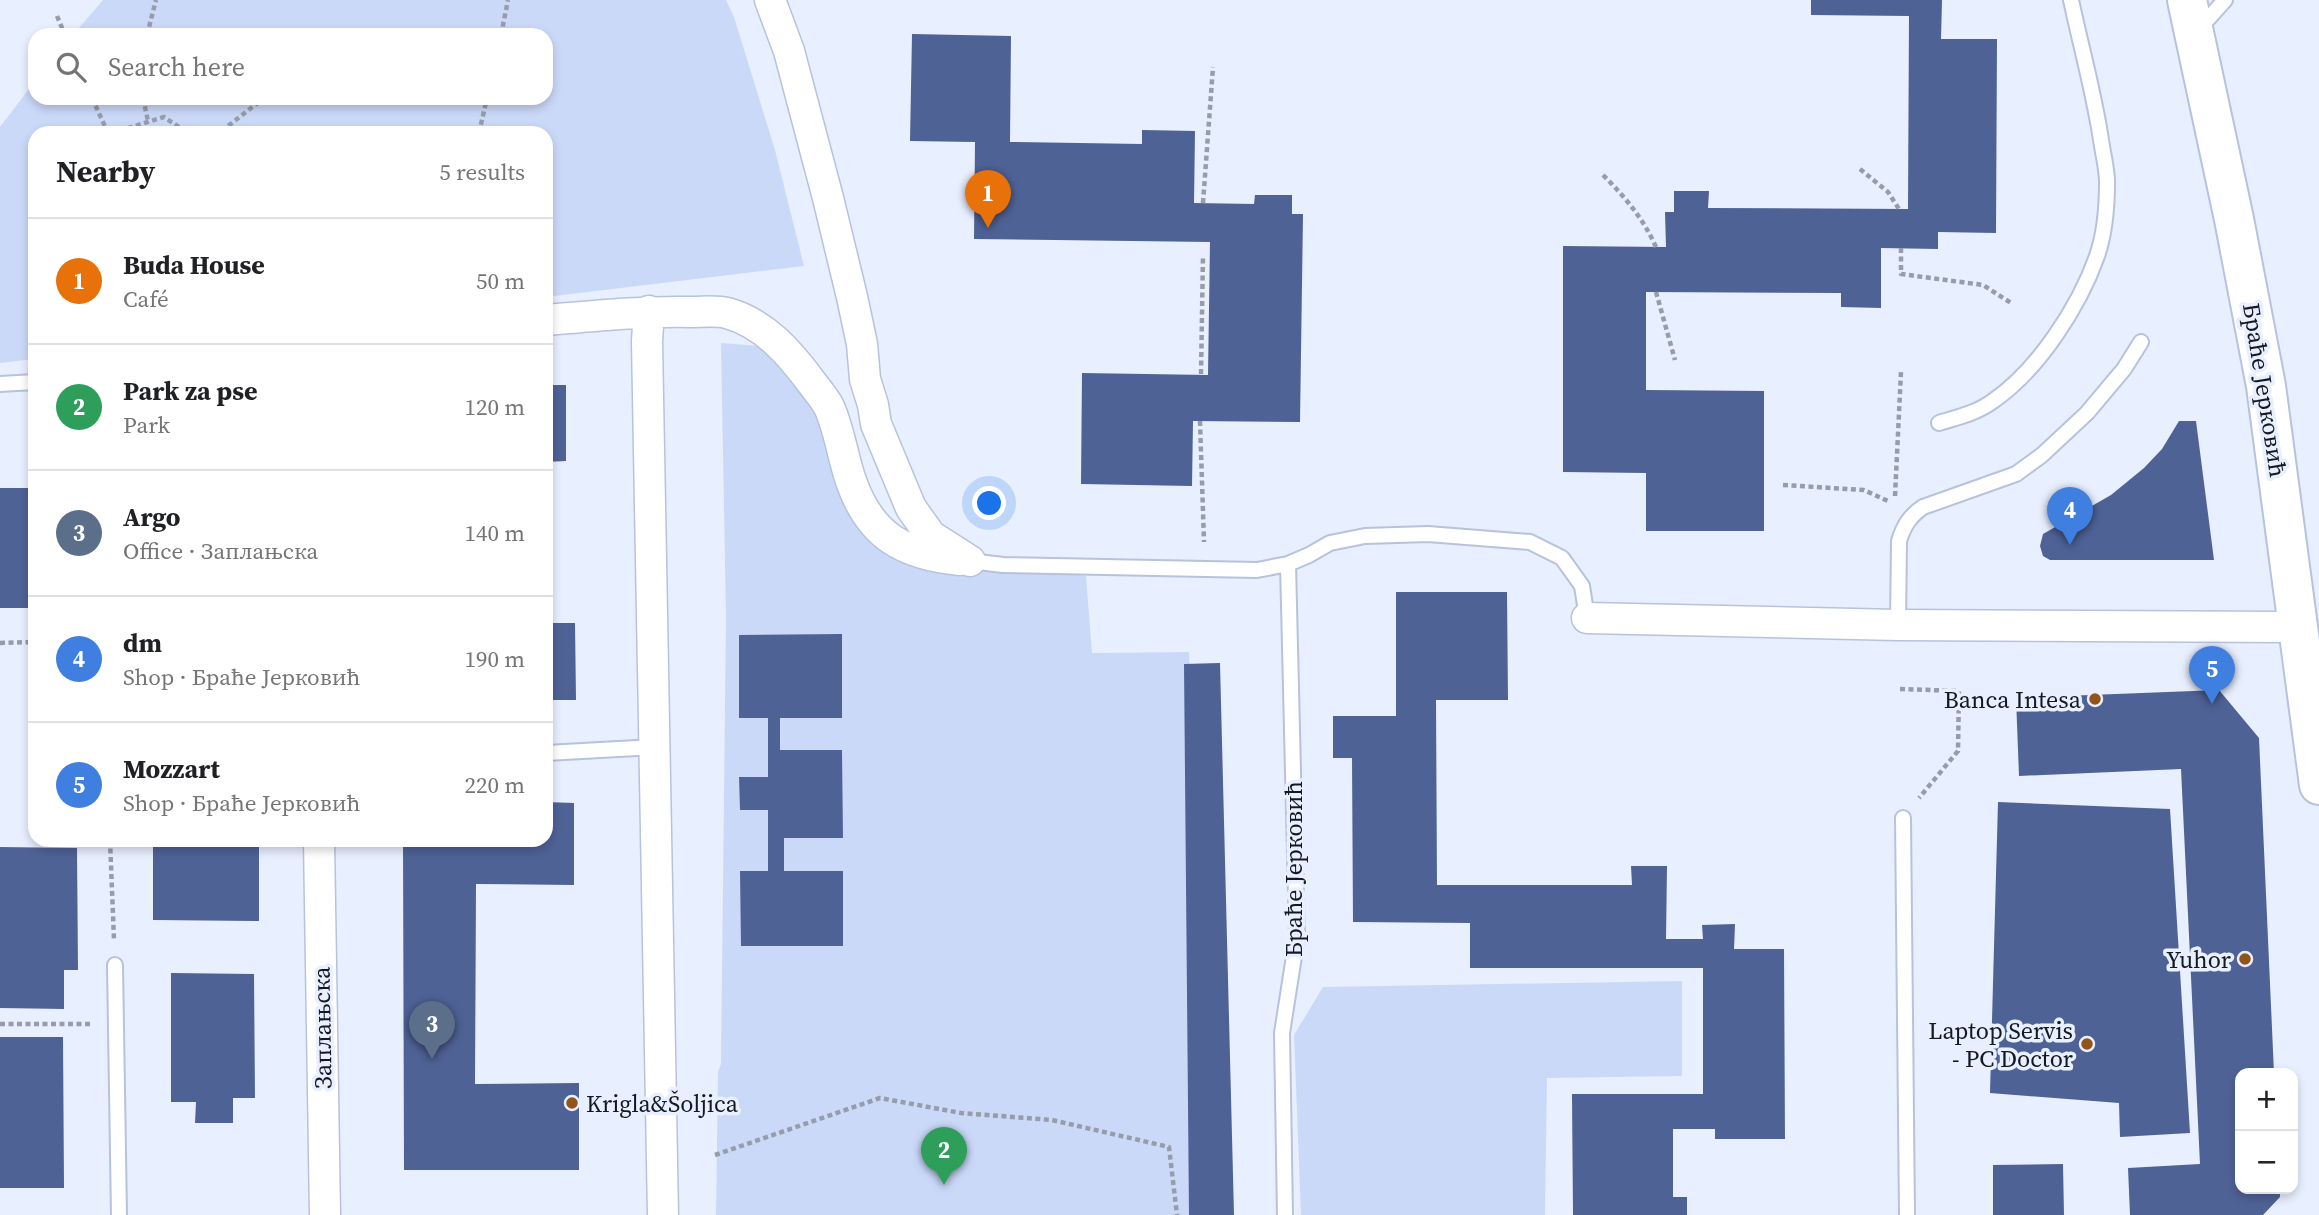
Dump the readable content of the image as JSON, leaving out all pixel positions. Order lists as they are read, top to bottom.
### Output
{
  "streets": {
    "main road": ["Браће Јерковић"],
    "street": ["Заплањска"]
  },
  "places": [
    "Banca Intesa",
    "Yuhor",
    "Laptop Servis - PC Doctor",
    "Krigla&Šoljica"
  ],
  "page": {
    "search": "Search here",
    "heading": ["Nearby", "5 results"],
    "pins": [
      "1",
      "4",
      "5",
      "3",
      "2"
    ],
    "list": [
      {
        "mark": "1",
        "name": "Buda House",
        "note": "Café",
        "value": "50 m"
      },
      {
        "mark": "2",
        "name": "Park za pse",
        "note": "Park",
        "value": "120 m"
      },
      {
        "mark": "3",
        "name": "Argo",
        "note": "Office · Заплањска",
        "value": "140 m"
      },
      {
        "mark": "4",
        "name": "dm",
        "note": "Shop · Браће Јерковић",
        "value": "190 m"
      },
      {
        "mark": "5",
        "name": "Mozzart",
        "note": "Shop · Браће Јерковић",
        "value": "220 m"
      }
    ],
    "map_buttons": ["+", "−"]
  }
}
